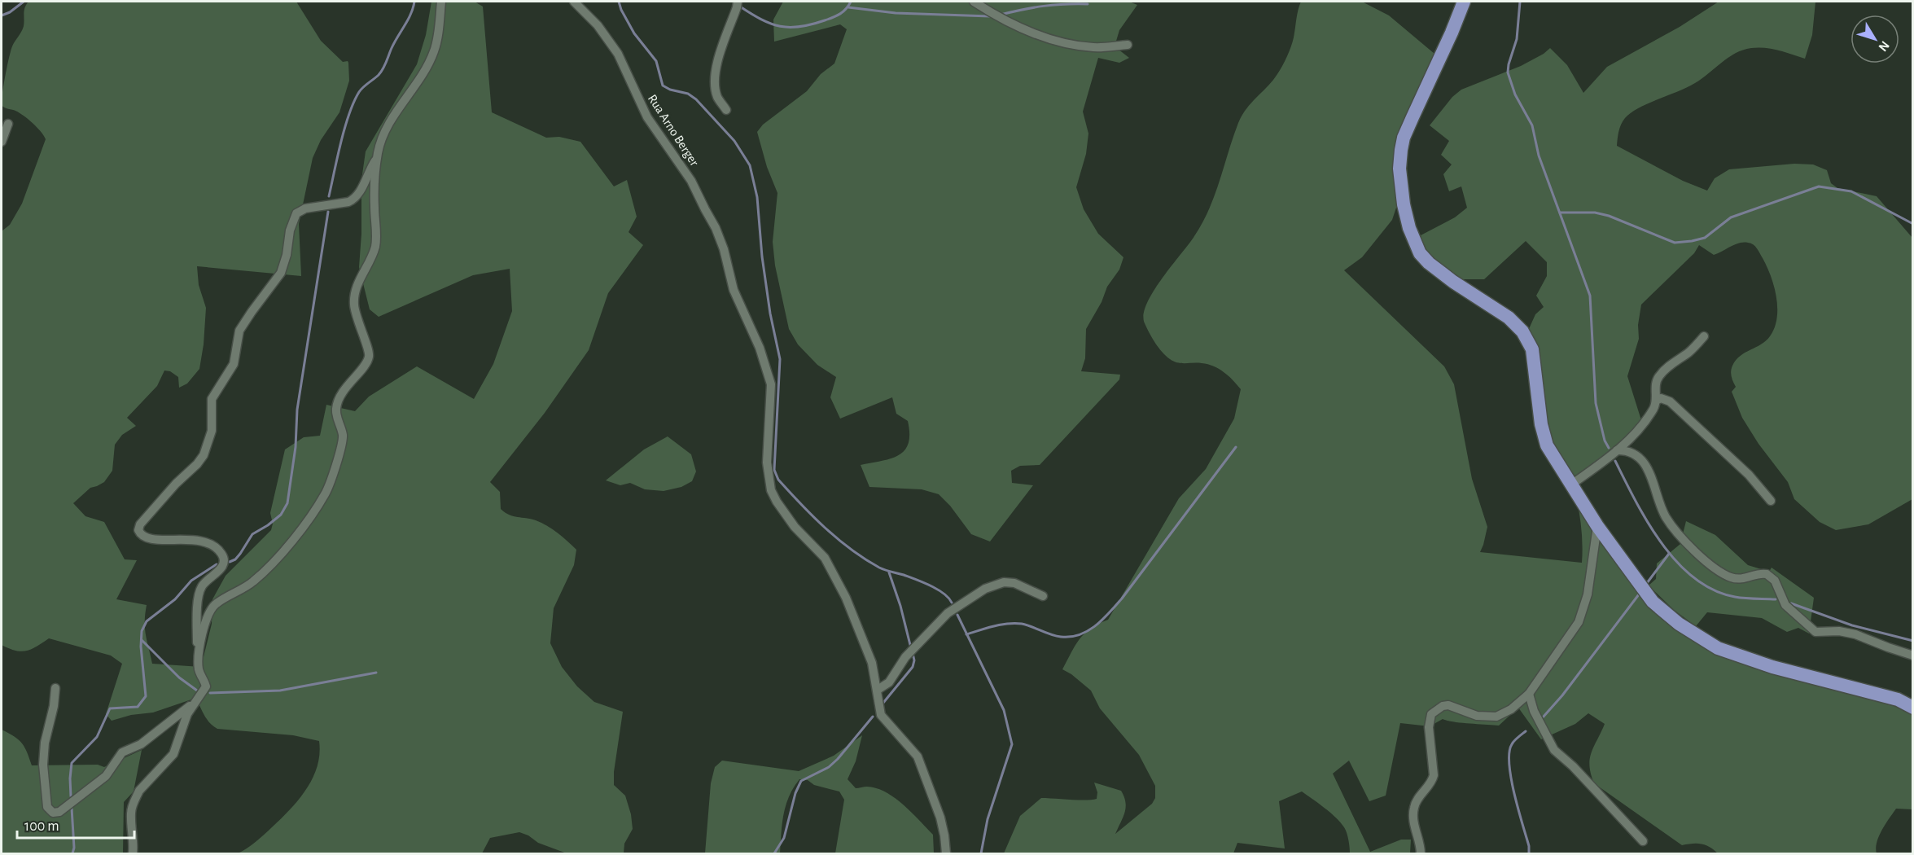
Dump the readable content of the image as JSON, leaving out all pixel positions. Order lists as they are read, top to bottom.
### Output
{
  "streets": {
    "street": ["Rua Arno Berger"]
  },
  "scale_bar": "100 m",
  "north": "bottom right"
}
